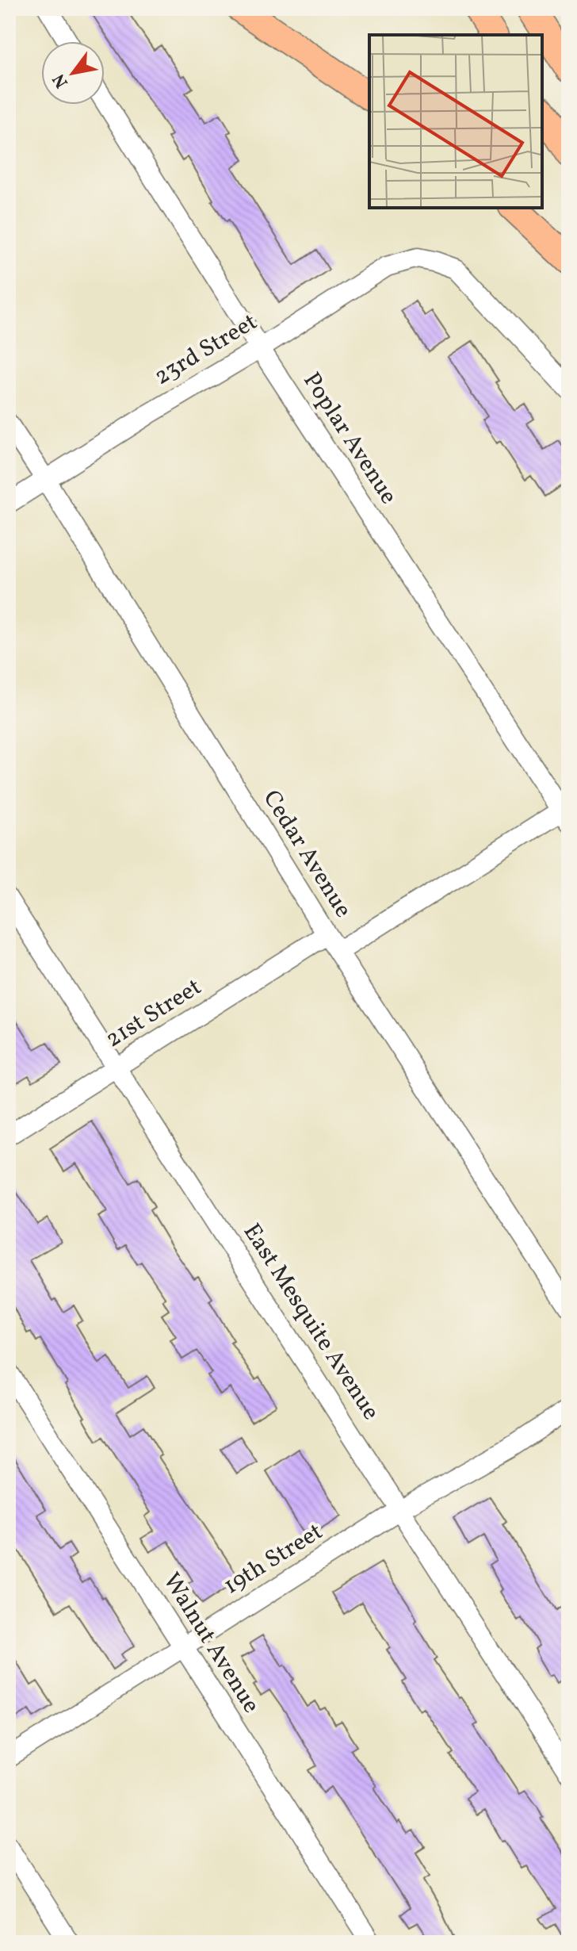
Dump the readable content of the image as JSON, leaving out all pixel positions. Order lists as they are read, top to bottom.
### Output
{
  "streets": {
    "street": [
      "23rd Street",
      "Poplar Avenue",
      "Cedar Avenue",
      "21st Street",
      "East Mesquite Avenue",
      "19th Street",
      "Walnut Avenue"
    ]
  },
  "crossings": [
    ["23rd Street", "Poplar Avenue"],
    ["23rd Street", "Cedar Avenue"],
    ["Cedar Avenue", "21st Street"],
    ["21st Street", "East Mesquite Avenue"],
    ["East Mesquite Avenue", "19th Street"],
    ["19th Street", "Walnut Avenue"]
  ],
  "north": "bottom left"
}
